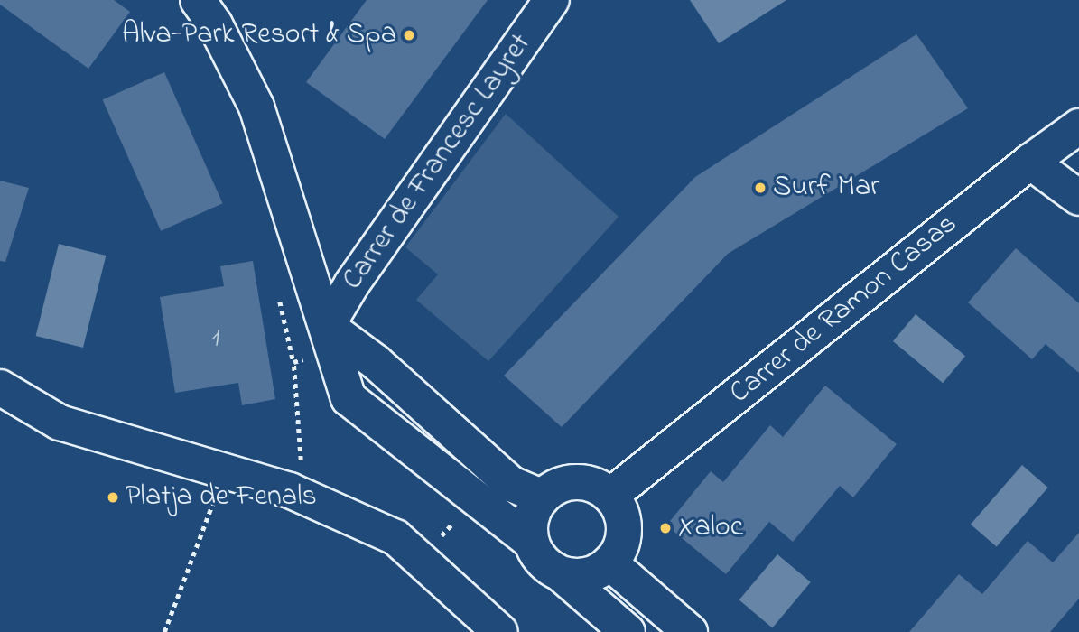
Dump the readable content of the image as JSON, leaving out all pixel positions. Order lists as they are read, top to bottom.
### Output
{
  "streets": {
    "street": ["Carrer de Francesc Layret", "Carrer de Ramon Casas"]
  },
  "places": [
    "Alva-Park Resort & Spa",
    "Surf Mar",
    "Platja de Fenals",
    "Xaloc"
  ],
  "house_numbers": ["1"]
}
